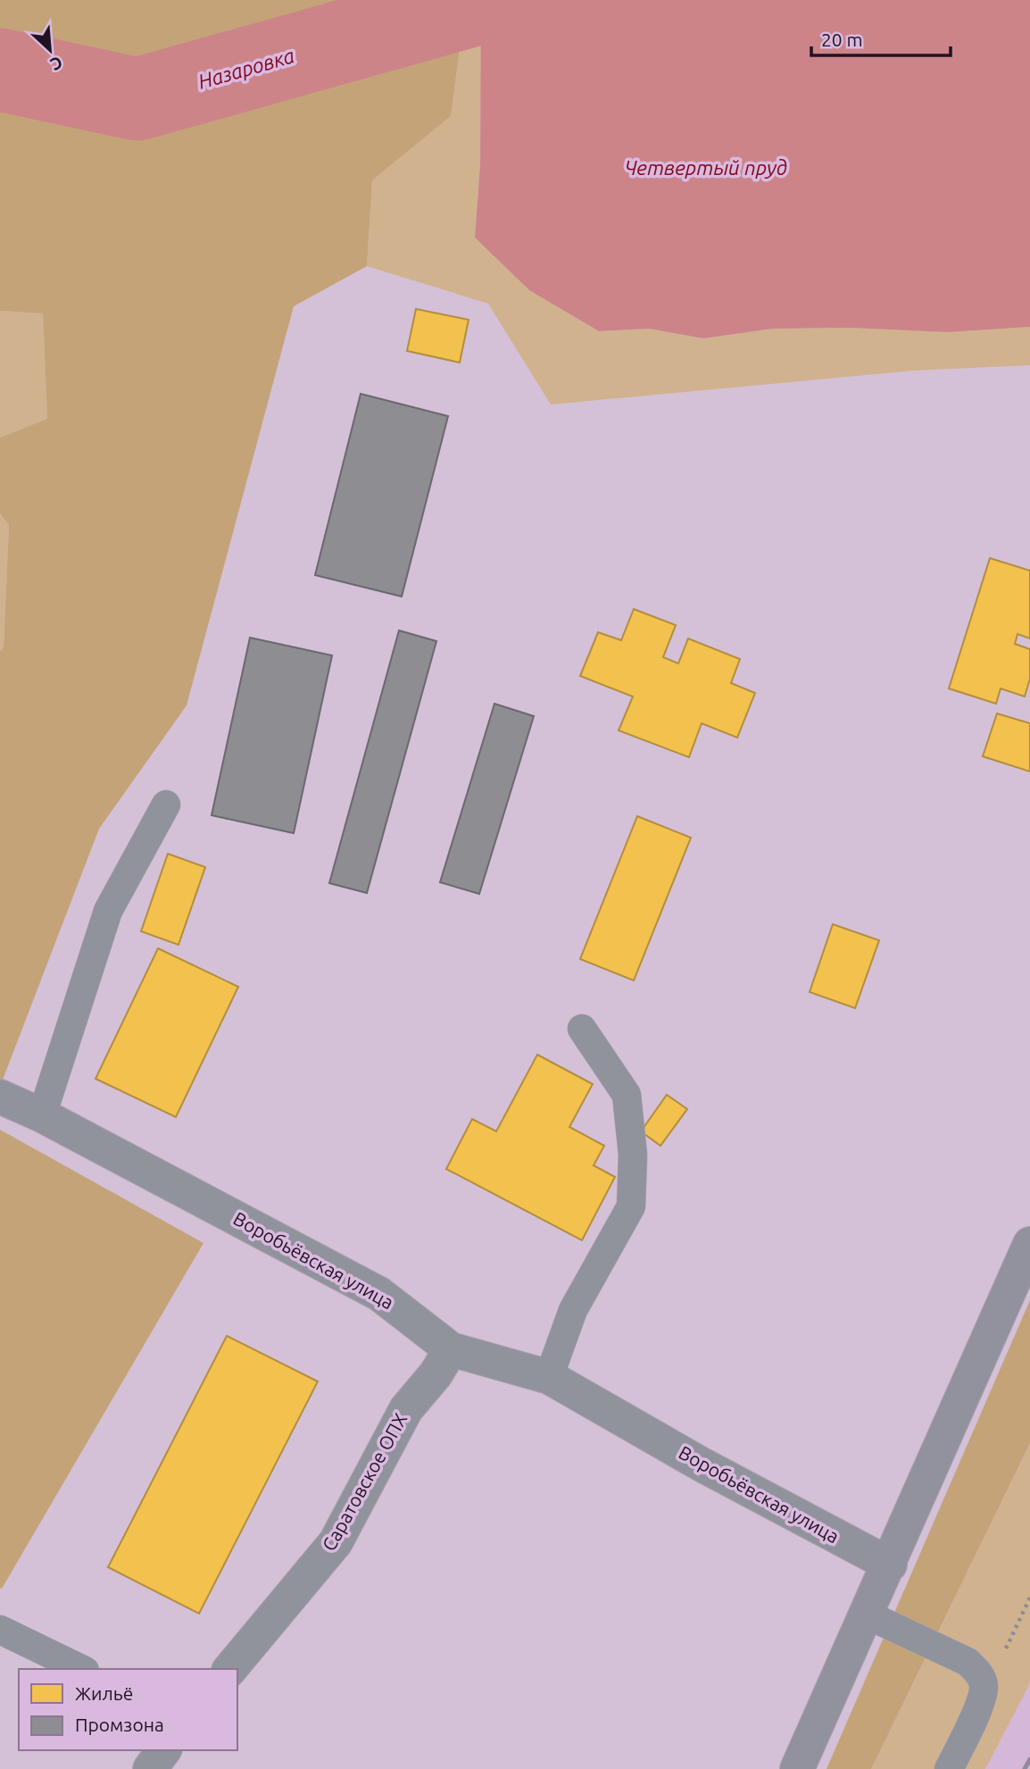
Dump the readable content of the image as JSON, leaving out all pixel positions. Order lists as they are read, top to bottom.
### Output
{
  "streets": {
    "street": ["Воробьёвская улица", "Саратовское ОПХ"]
  },
  "crossings": [
    ["Воробьёвская улица", "Саратовское ОПХ"]
  ],
  "water": ["Назаровка", "Четвертый пруд"],
  "legend": ["Жильё", "Промзона"],
  "scale_bar": "20 m",
  "north": "bottom right"
}
